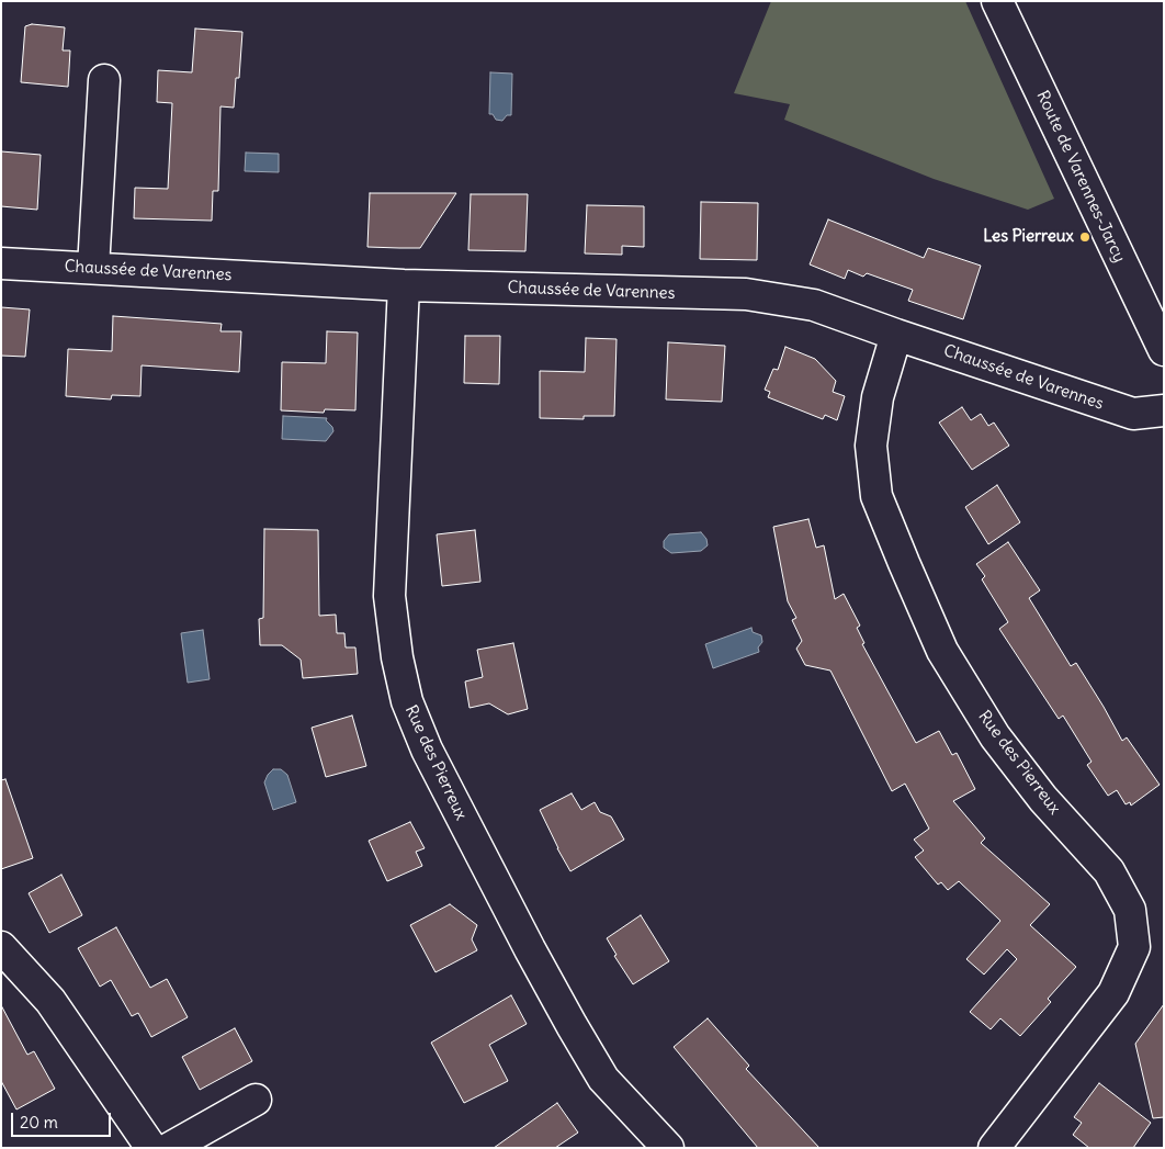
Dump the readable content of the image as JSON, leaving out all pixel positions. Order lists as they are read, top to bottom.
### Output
{
  "streets": {
    "street": ["Route de Varennes-Jarcy", "Chaussée de Varennes", "Rue des Pierreux"]
  },
  "crossings": [
    ["Chaussée de Varennes", "Rue des Pierreux"]
  ],
  "places": ["Les Pierreux"],
  "scale_bar": "20 m"
}
